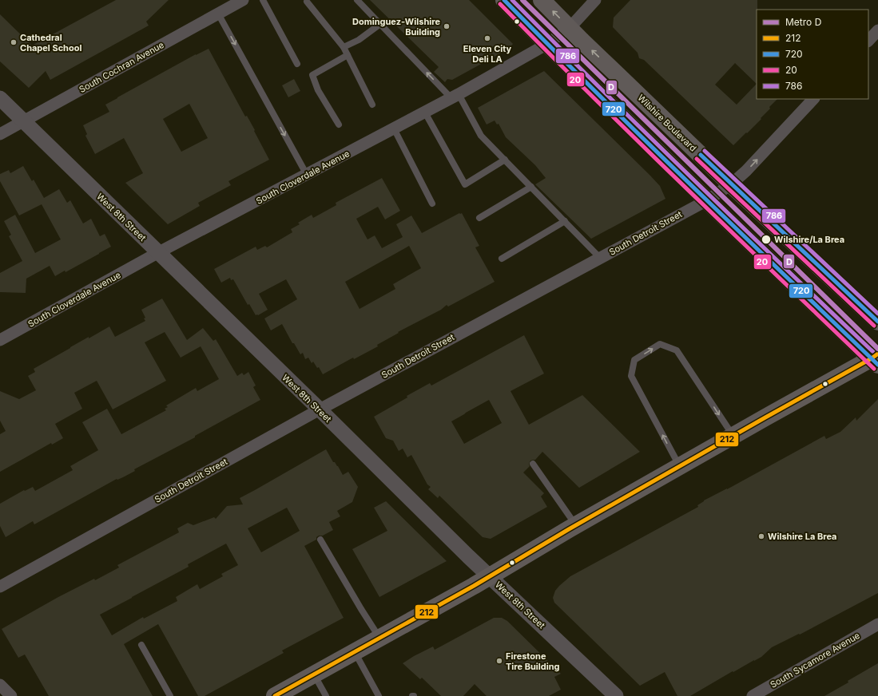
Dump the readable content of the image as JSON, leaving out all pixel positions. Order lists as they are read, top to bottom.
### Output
{
  "streets": {
    "main road": ["Wilshire Boulevard"],
    "street": [
      "South Cochran Avenue",
      "South Cloverdale Avenue",
      "West 8th Street",
      "South Detroit Street",
      "South Sycamore Avenue"
    ]
  },
  "crossings": [
    ["South Cochran Avenue", "West 8th Street"],
    ["Wilshire Boulevard", "South Cloverdale Avenue"],
    ["Wilshire Boulevard", "South Detroit Street"],
    ["South Cloverdale Avenue", "West 8th Street"],
    ["West 8th Street", "South Detroit Street"]
  ],
  "places": [
    "Dominguez-Wilshire Building",
    "Eleven City Deli LA",
    "Cathedral Chapel School",
    "Wilshire/La Brea",
    "Wilshire La Brea",
    "Firestone Tire Building"
  ],
  "lines": [
    "metro line D",
    "transit line 720",
    "transit line 786",
    "transit line 20",
    "transit line 212"
  ],
  "legend": [
    "Metro D",
    "212",
    "720",
    "20",
    "786"
  ]
}
